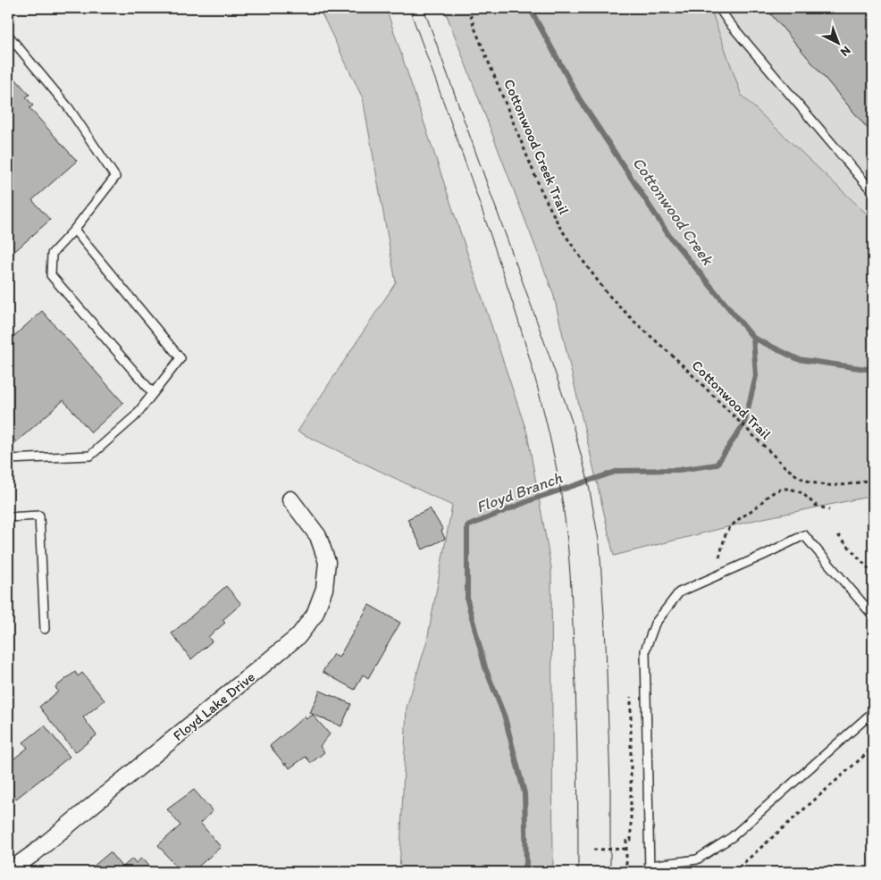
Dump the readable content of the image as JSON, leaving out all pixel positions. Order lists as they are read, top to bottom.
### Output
{
  "streets": {
    "street": ["Floyd Lake Drive"],
    "path": ["Cottonwood Creek Trail", "Cottonwood Trail"]
  },
  "crossings": [
    ["Cottonwood Creek Trail", "Cottonwood Trail"]
  ],
  "water": ["Cottonwood Creek", "Floyd Branch"],
  "north": "bottom right"
}
